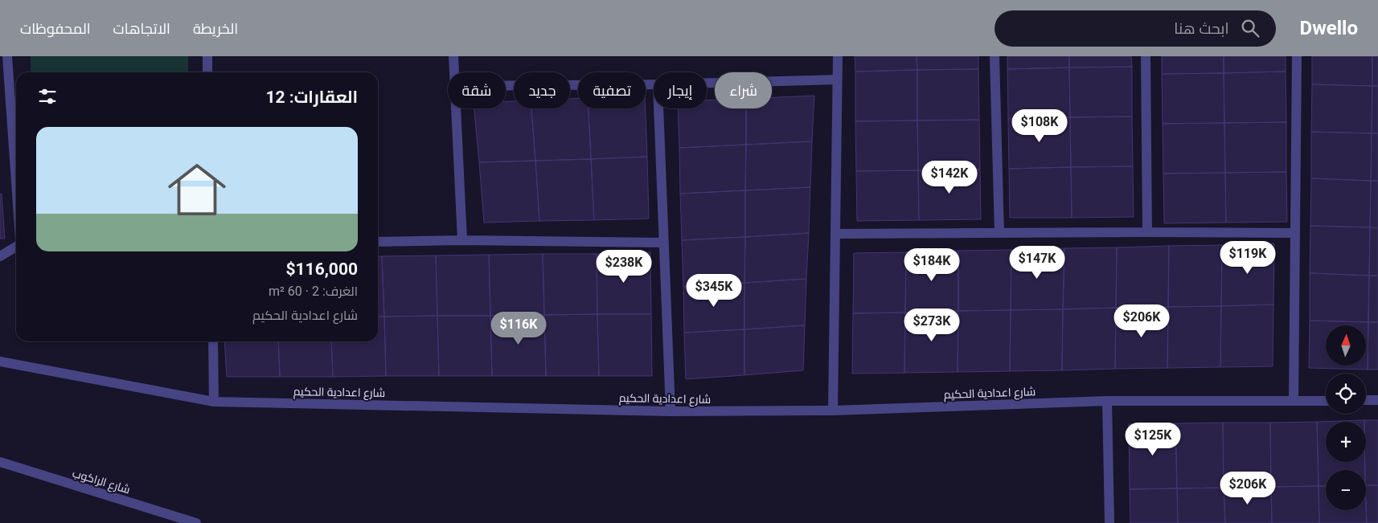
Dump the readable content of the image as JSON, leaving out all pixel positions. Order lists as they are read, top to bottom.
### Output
{
  "streets": {
    "street": ["شارع اعدادية الحكيم", "شارع الراكوب"]
  },
  "north": "top",
  "page": {
    "header": "Dwello",
    "search": "ابحث هنا",
    "nav": ["الخريطة", "الاتجاهات", "المحفوظات"],
    "chip": [
      "شراء",
      "إيجار",
      "تصفية",
      "جديد",
      "شقة"
    ],
    "heading": "العقارات: 12",
    "price": [
      "$108K",
      "$142K",
      "$119K",
      "$147K",
      "$184K",
      "$238K",
      "$345K",
      "$206K",
      "$273K",
      "$116K",
      "$125K",
      "$206K"
    ],
    "list": [
      {
        "name": "$116,000",
        "note": "الغرف: 2 · 60 m² · شارع اعدادية الحكيم"
      }
    ],
    "map_buttons": ["+", "−"]
  }
}
